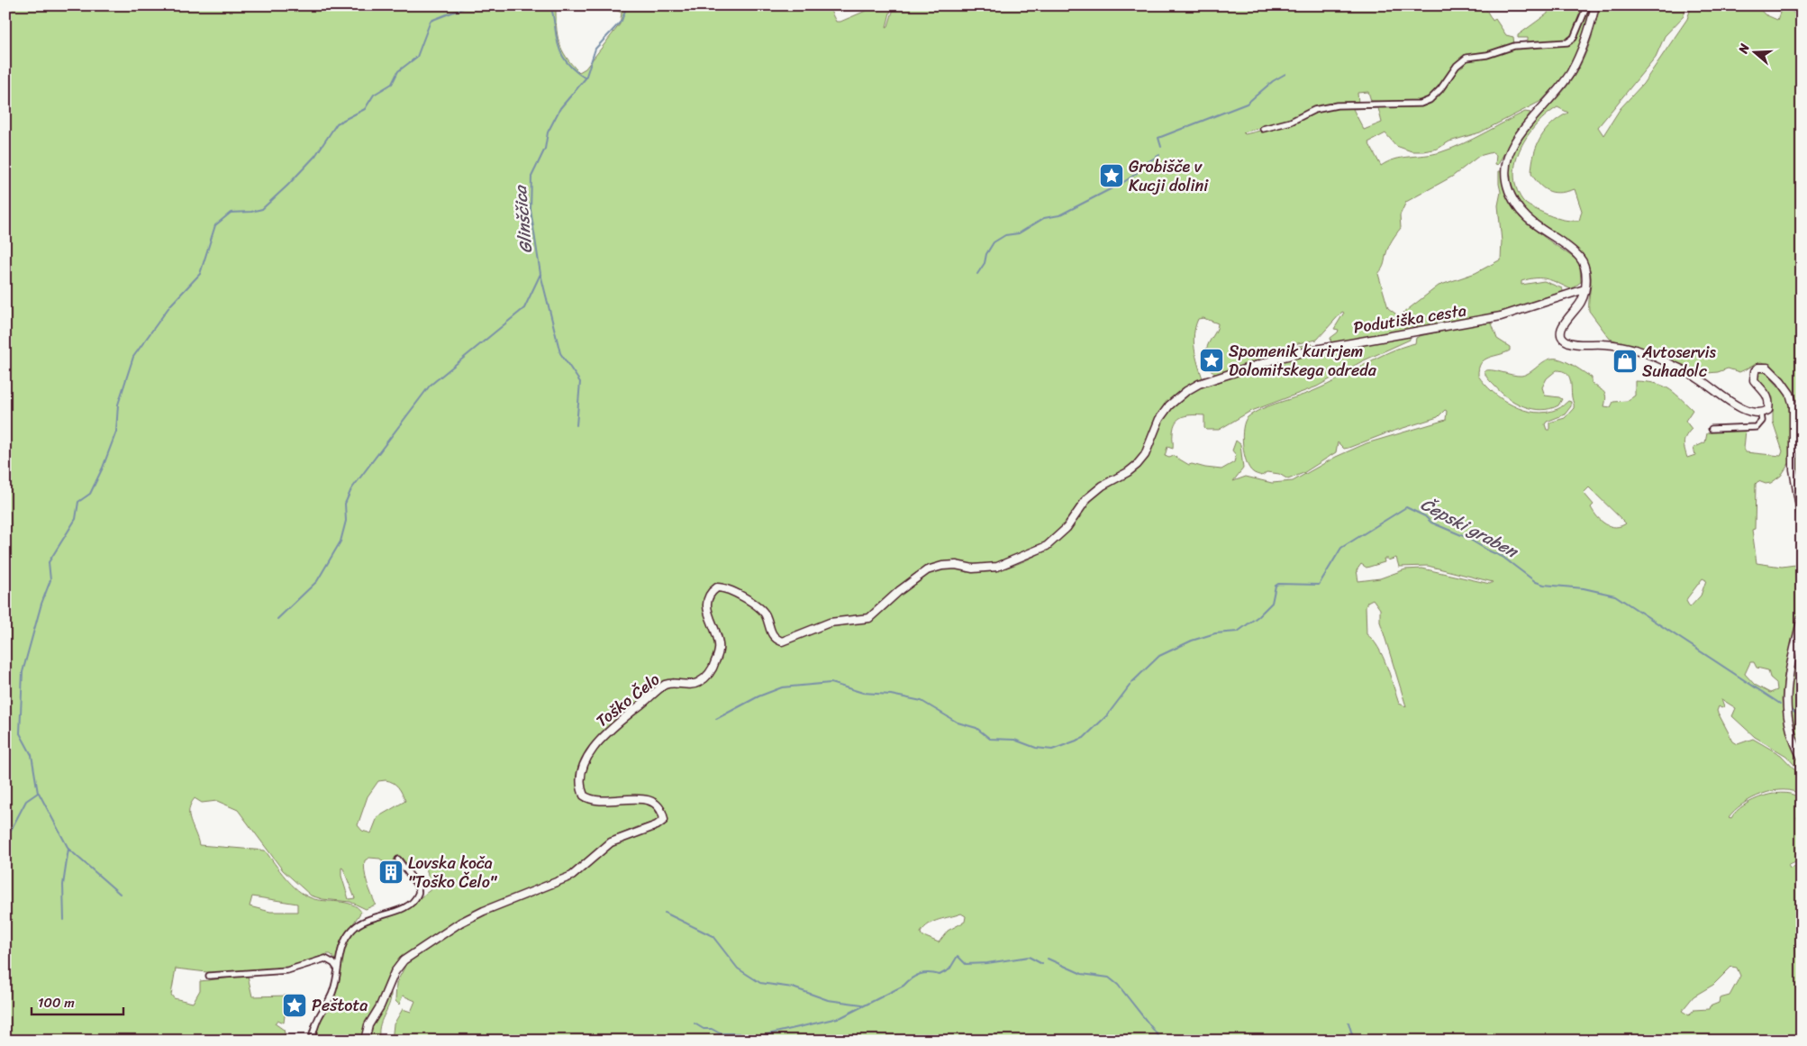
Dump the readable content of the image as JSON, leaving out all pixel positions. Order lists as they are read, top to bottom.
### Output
{
  "streets": {
    "street": ["Podutiška cesta", "Toško Čelo"]
  },
  "crossings": [
    ["Podutiška cesta", "Toško Čelo"]
  ],
  "water": ["Glinščica", "Čepski graben"],
  "places": {
    "place": ["Grobišče v Kucji dolini", "Spomenik kurirjem Dolomitskega odreda", "Peštota"],
    "shop": ["Avtoservis Suhadolc"],
    "building": ["Lovska koča \"Toško Čelo\""]
  },
  "scale_bar": "100 m",
  "north": "left"
}
